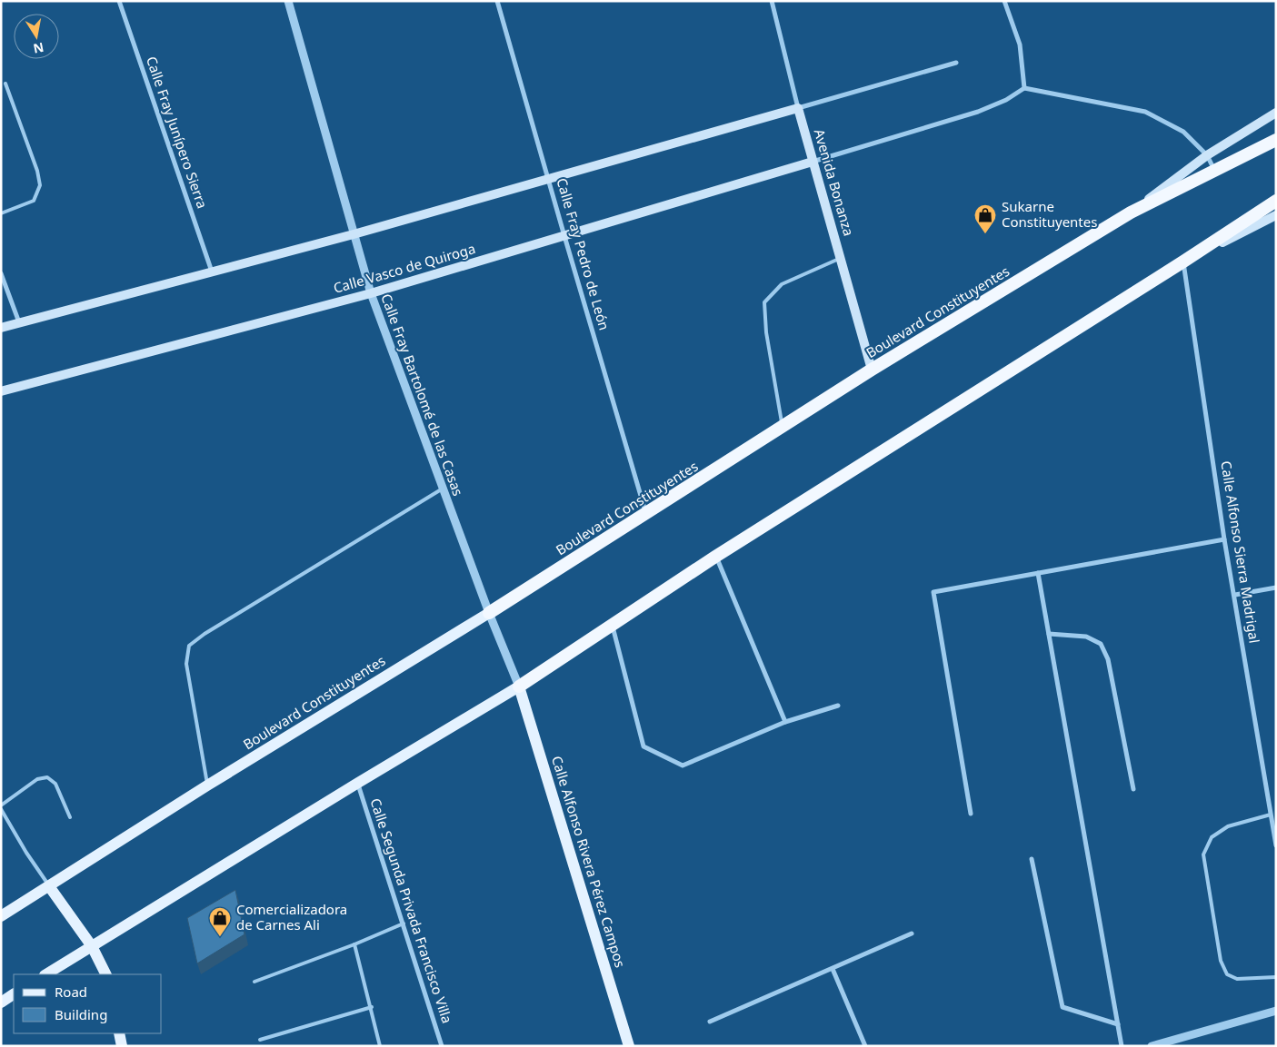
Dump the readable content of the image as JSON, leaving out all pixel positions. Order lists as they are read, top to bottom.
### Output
{
  "streets": {
    "highway": ["Boulevard Constituyentes"],
    "main road": ["Avenida Bonanza", "Calle Vasco de Quiroga", "Calle Alfonso Rivera Pérez Campos"],
    "street": [
      "Calle Fray Junípero Sierra",
      "Calle Fray Pedro de León",
      "Calle Fray Bartolomé de las Casas",
      "Calle Alfonso Sierra Madrigal",
      "Calle Segunda Privada Francisco Villa"
    ]
  },
  "crossings": [
    ["Avenida Bonanza", "Calle Vasco de Quiroga"],
    ["Avenida Bonanza", "Boulevard Constituyentes"],
    ["Calle Fray Pedro de León", "Calle Vasco de Quiroga"],
    ["Calle Fray Pedro de León", "Boulevard Constituyentes"],
    ["Calle Vasco de Quiroga", "Calle Fray Bartolomé de las Casas"],
    ["Boulevard Constituyentes", "Calle Fray Bartolomé de las Casas"],
    ["Calle Fray Bartolomé de las Casas", "Calle Alfonso Rivera Pérez Campos"]
  ],
  "places": {
    "shop": ["Sukarne Constituyentes", "Comercializadora de Carnes Ali"]
  },
  "legend": ["Road", "Building"],
  "north": "bottom"
}
